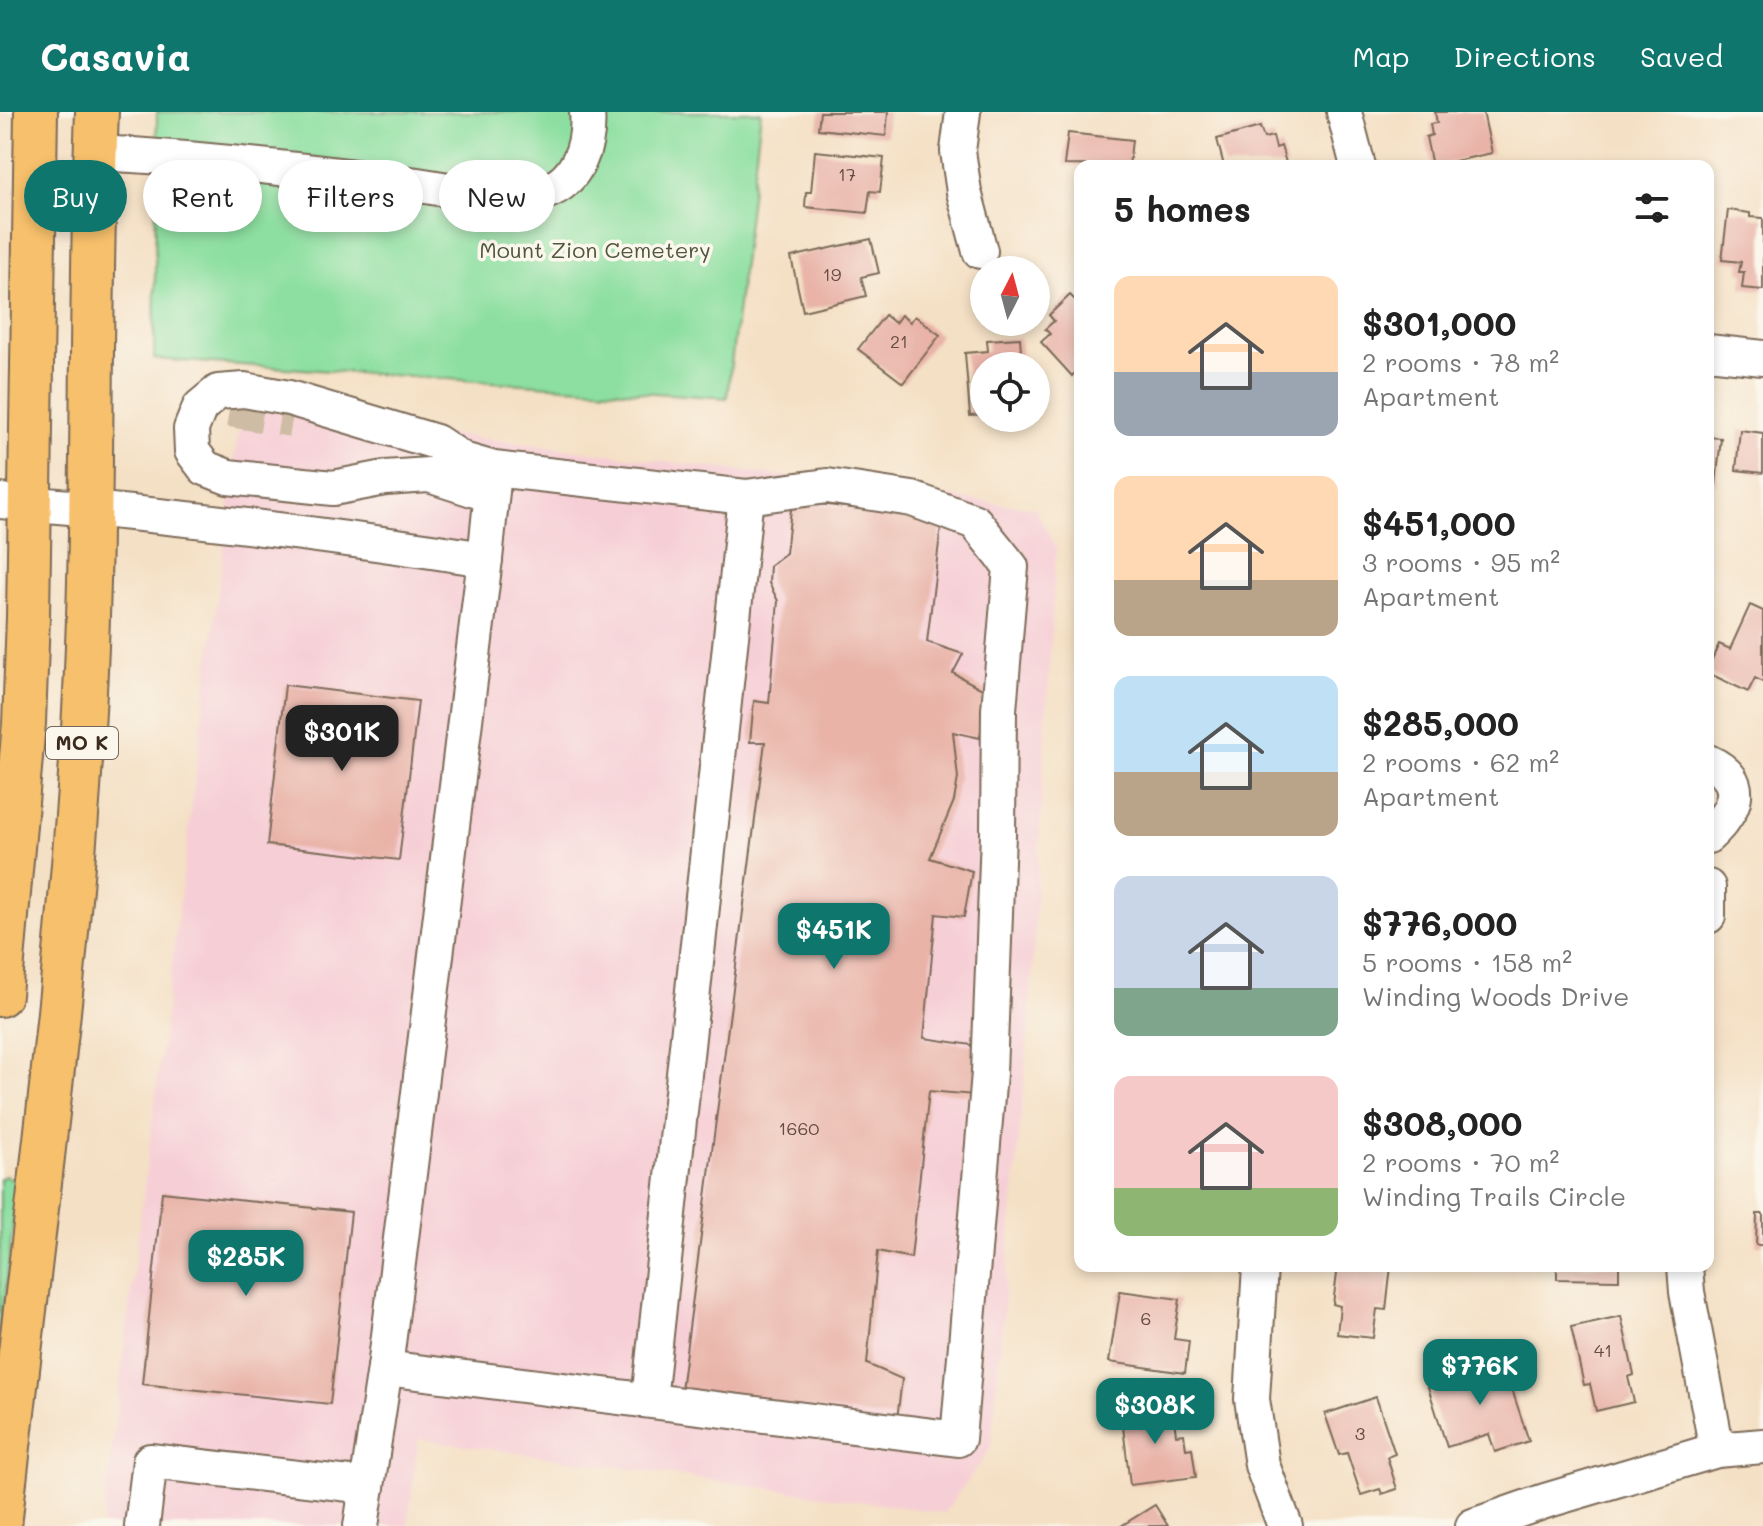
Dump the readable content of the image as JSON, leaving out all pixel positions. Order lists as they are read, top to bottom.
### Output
{
  "streets": {
    "main road": ["MO K"]
  },
  "parks": ["Mount Zion Cemetery"],
  "house_numbers": [
    "17",
    "19",
    "21",
    "1660",
    "6",
    "41",
    "3"
  ],
  "north": "top",
  "page": {
    "header": "Casavia",
    "nav": ["Map", "Directions", "Saved"],
    "chip": [
      "Buy",
      "Rent",
      "Filters",
      "New"
    ],
    "heading": "5 homes",
    "list": [
      {
        "name": "$301,000",
        "note": "2 rooms · 78 m² · Apartment"
      },
      {
        "name": "$451,000",
        "note": "3 rooms · 95 m² · Apartment"
      },
      {
        "name": "$285,000",
        "note": "2 rooms · 62 m² · Apartment"
      },
      {
        "name": "$776,000",
        "note": "5 rooms · 158 m² · Winding Woods Drive"
      },
      {
        "name": "$308,000",
        "note": "2 rooms · 70 m² · Winding Trails Circle"
      }
    ],
    "price": [
      "$301K",
      "$451K",
      "$285K",
      "$776K",
      "$308K"
    ]
  }
}
